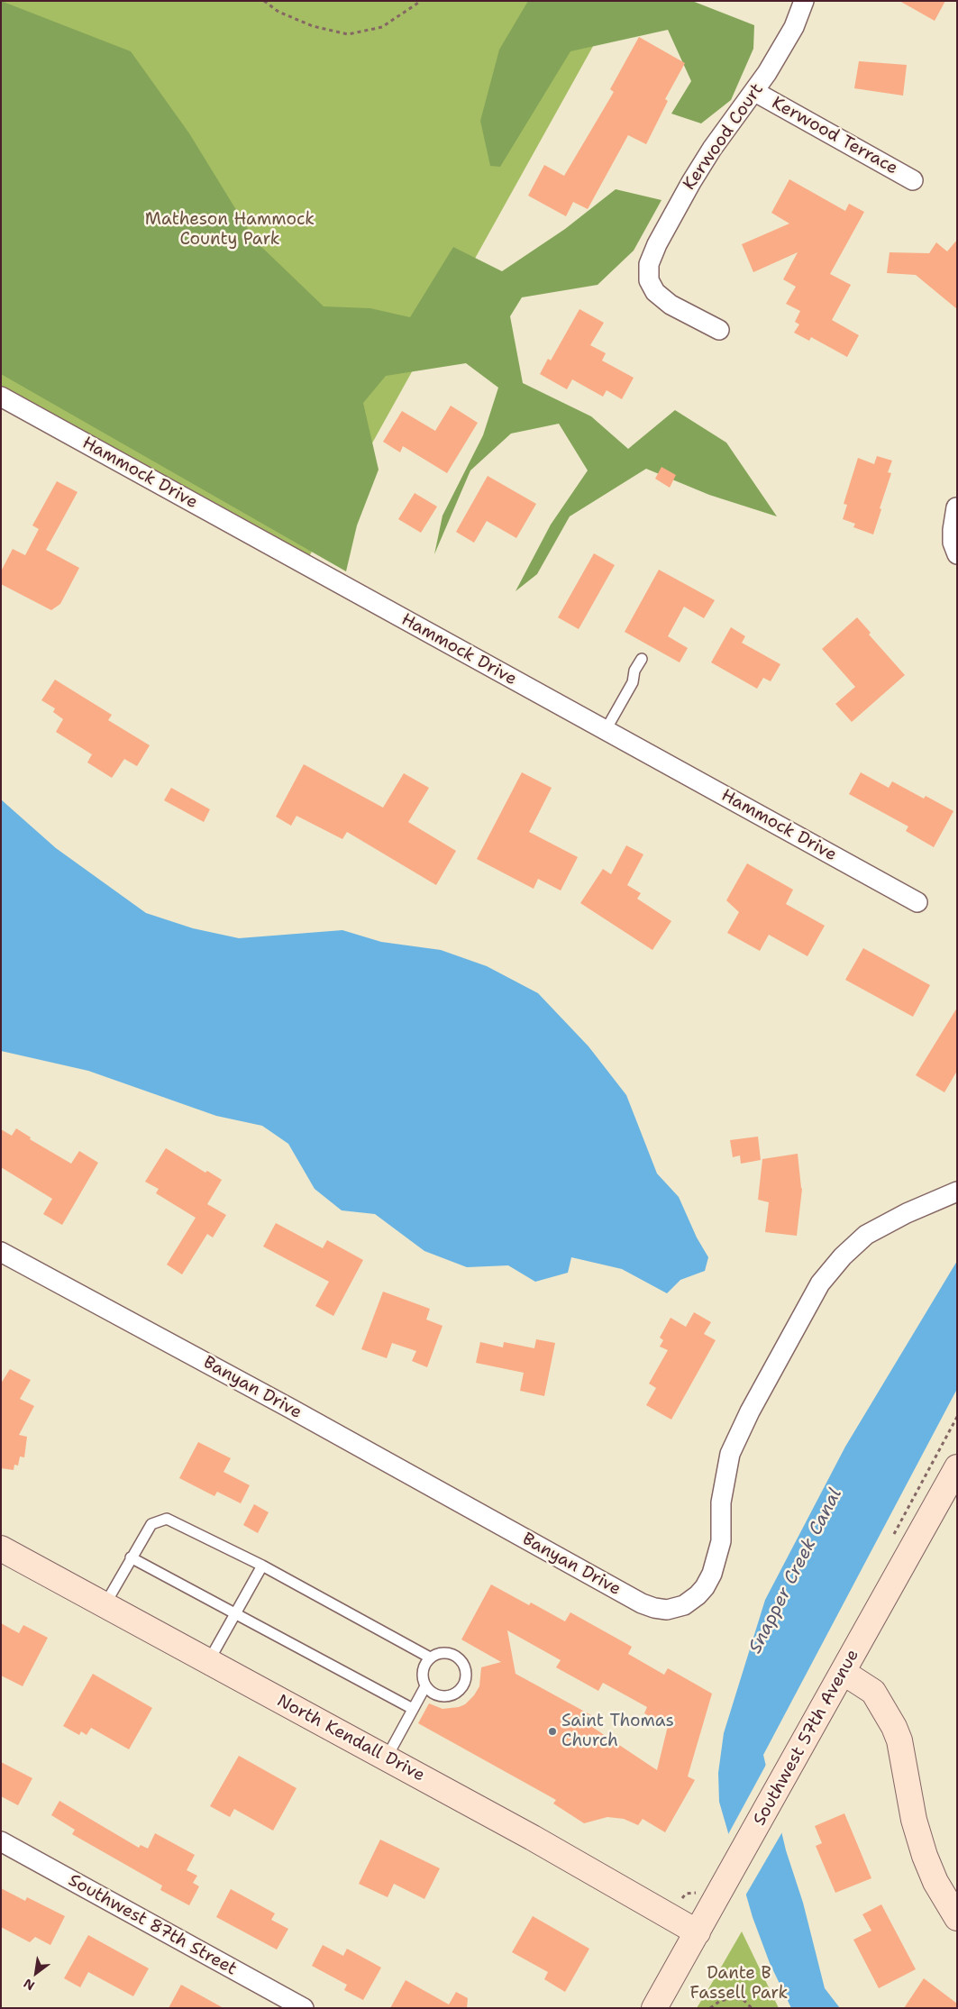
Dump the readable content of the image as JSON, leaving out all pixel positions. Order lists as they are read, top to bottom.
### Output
{
  "streets": {
    "street": [
      "Kerwood Terrace",
      "Kerwood Court",
      "Hammock Drive",
      "Banyan Drive",
      "Southwest 57th Avenue",
      "North Kendall Drive",
      "Southwest 87th Street"
    ]
  },
  "crossings": [
    ["Kerwood Terrace", "Kerwood Court"],
    ["Southwest 57th Avenue", "North Kendall Drive"]
  ],
  "water": ["Snapper Creek Canal"],
  "parks": ["Matheson Hammock County Park", "Dante B Fassell Park"],
  "places": ["Saint Thomas Church"],
  "north": "bottom left"
}
